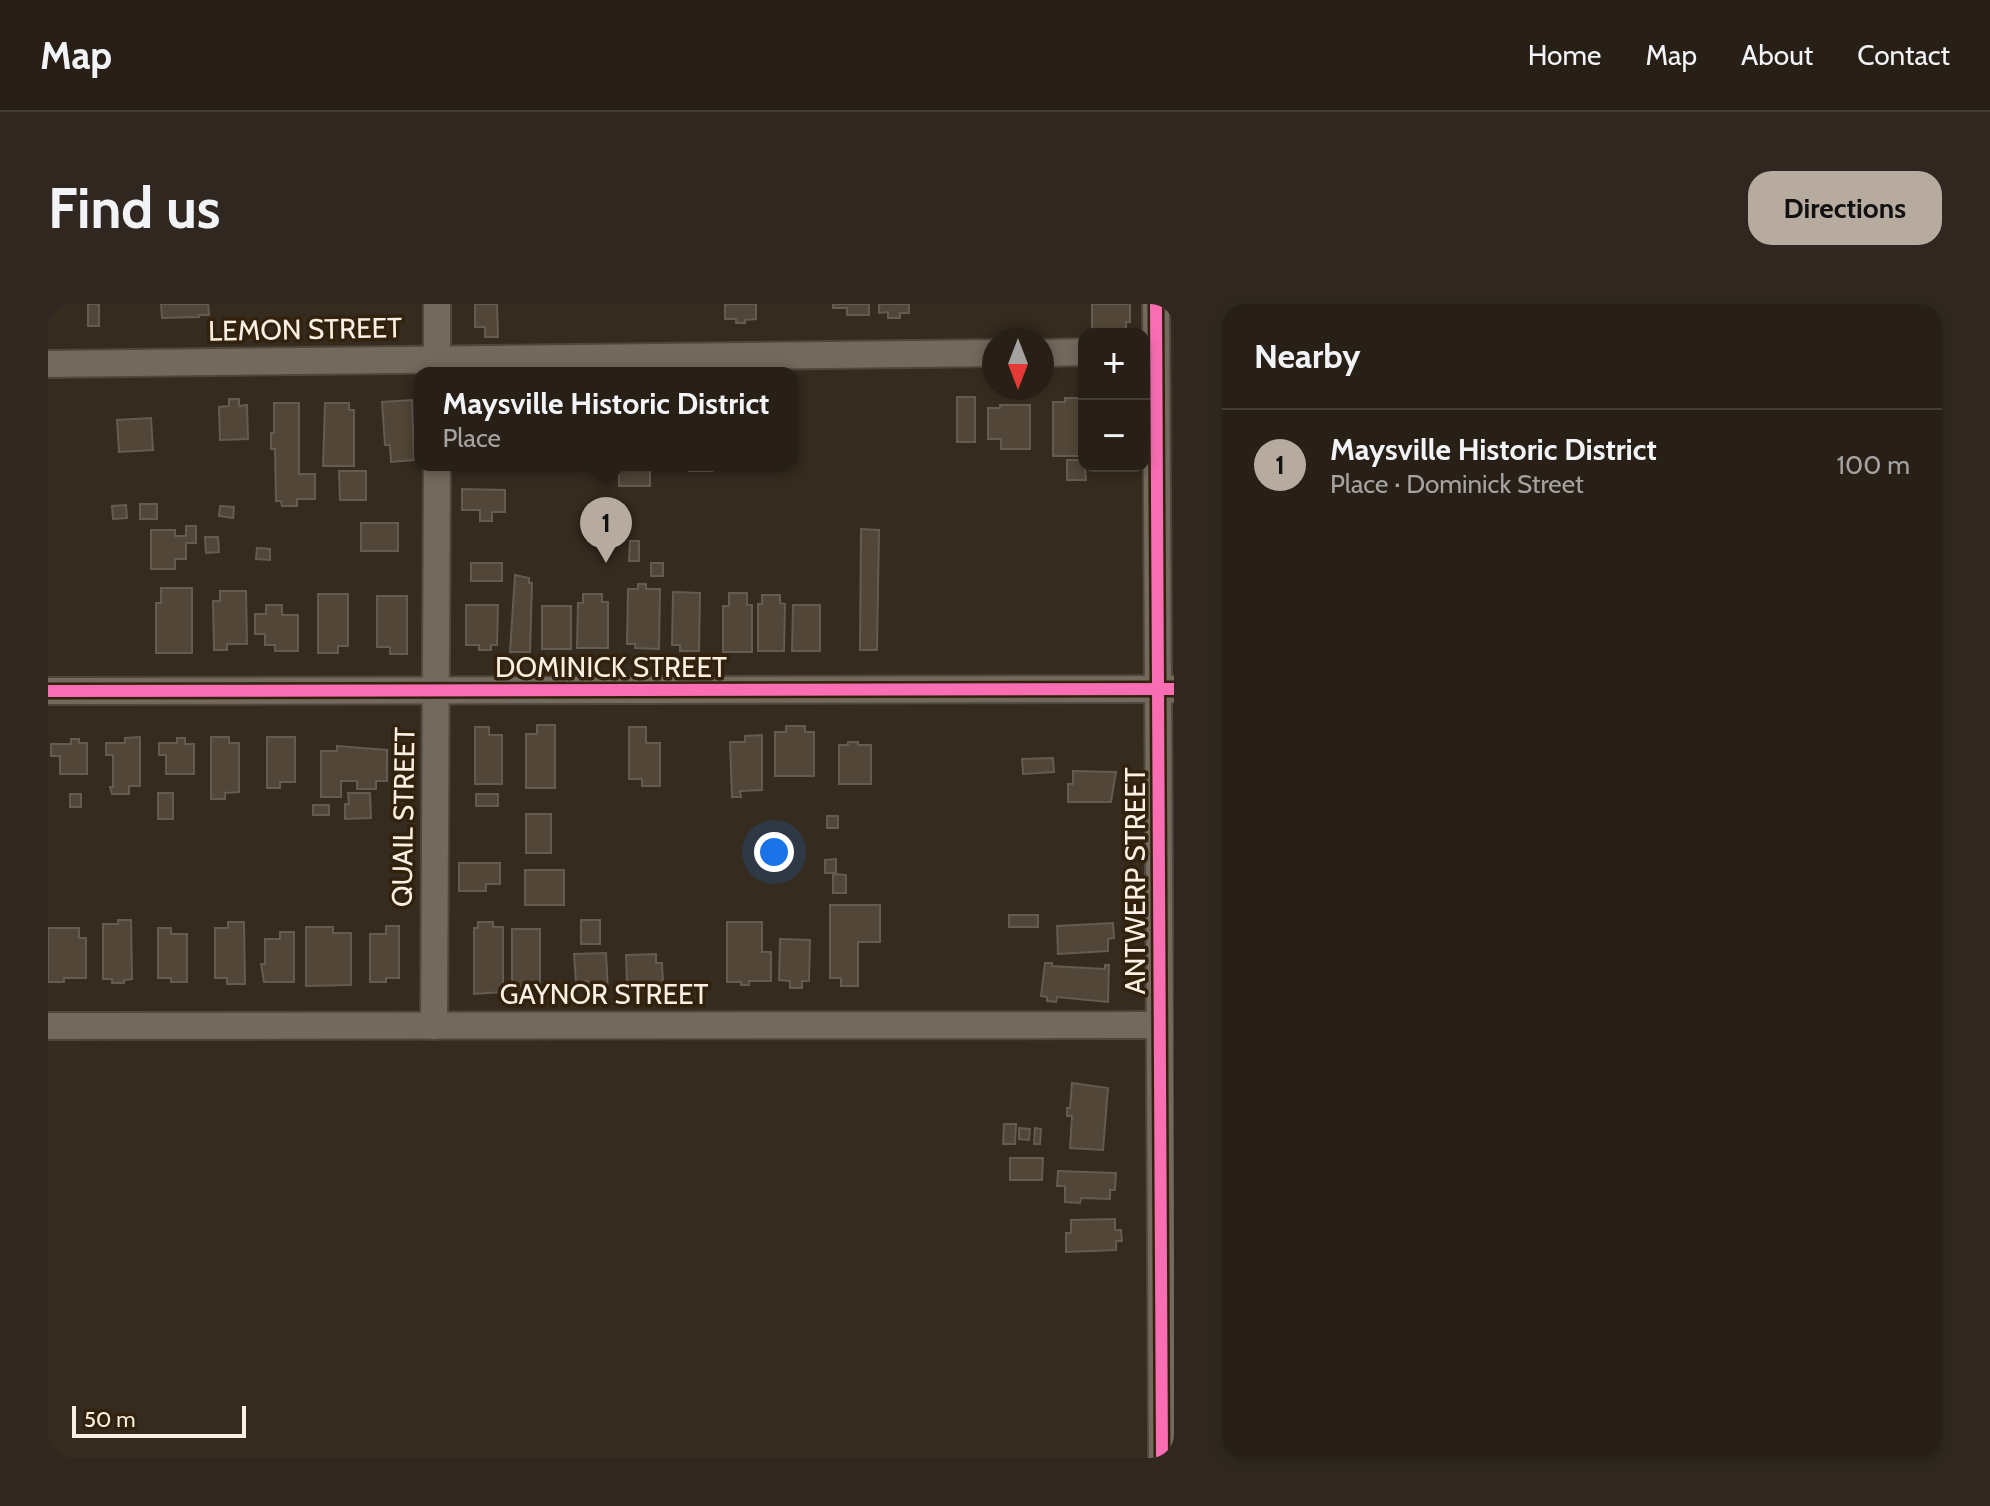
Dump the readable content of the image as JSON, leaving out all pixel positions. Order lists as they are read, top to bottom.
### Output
{
  "streets": {
    "street": [
      "LEMON STREET",
      "DOMINICK STREET",
      "QUAIL STREET",
      "ANTWERP STREET",
      "GAYNOR STREET"
    ]
  },
  "crossings": [
    ["DOMINICK STREET", "QUAIL STREET"],
    ["DOMINICK STREET", "ANTWERP STREET"],
    ["QUAIL STREET", "GAYNOR STREET"],
    ["ANTWERP STREET", "GAYNOR STREET"]
  ],
  "scale_bar": "50 m",
  "north": "bottom",
  "page": {
    "header": "Map",
    "nav": [
      "Home",
      "Map",
      "About",
      "Contact"
    ],
    "buttons": "Directions",
    "title": "Find us",
    "heading": "Nearby",
    "map_buttons": ["+", "−"],
    "popup": ["Maysville Historic District", "Place"],
    "list": [
      {
        "mark": "1",
        "name": "Maysville Historic District",
        "note": "Place · Dominick Street",
        "value": "100 m"
      }
    ],
    "pins": "1",
    "scale": "50 m"
  }
}
